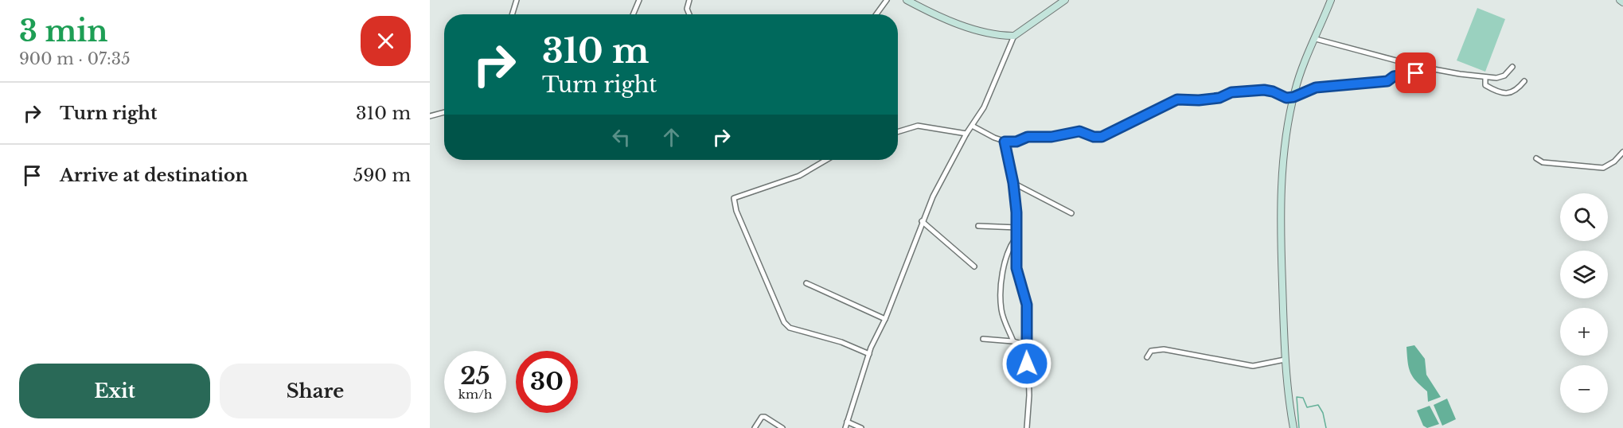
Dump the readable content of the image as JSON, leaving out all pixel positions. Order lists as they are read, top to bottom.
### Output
{
  "page": {
    "heading": ["3 min", "900 m · 07:35"],
    "turn": ["310 m", "Turn right"],
    "list": [
      {
        "name": "Turn right",
        "value": "310 m"
      },
      {
        "name": "Arrive at destination",
        "value": "590 m"
      }
    ],
    "map_buttons": ["+", "−"],
    "speed": "25 km/h",
    "limit": "30",
    "buttons": ["Exit", "Share"]
  }
}
